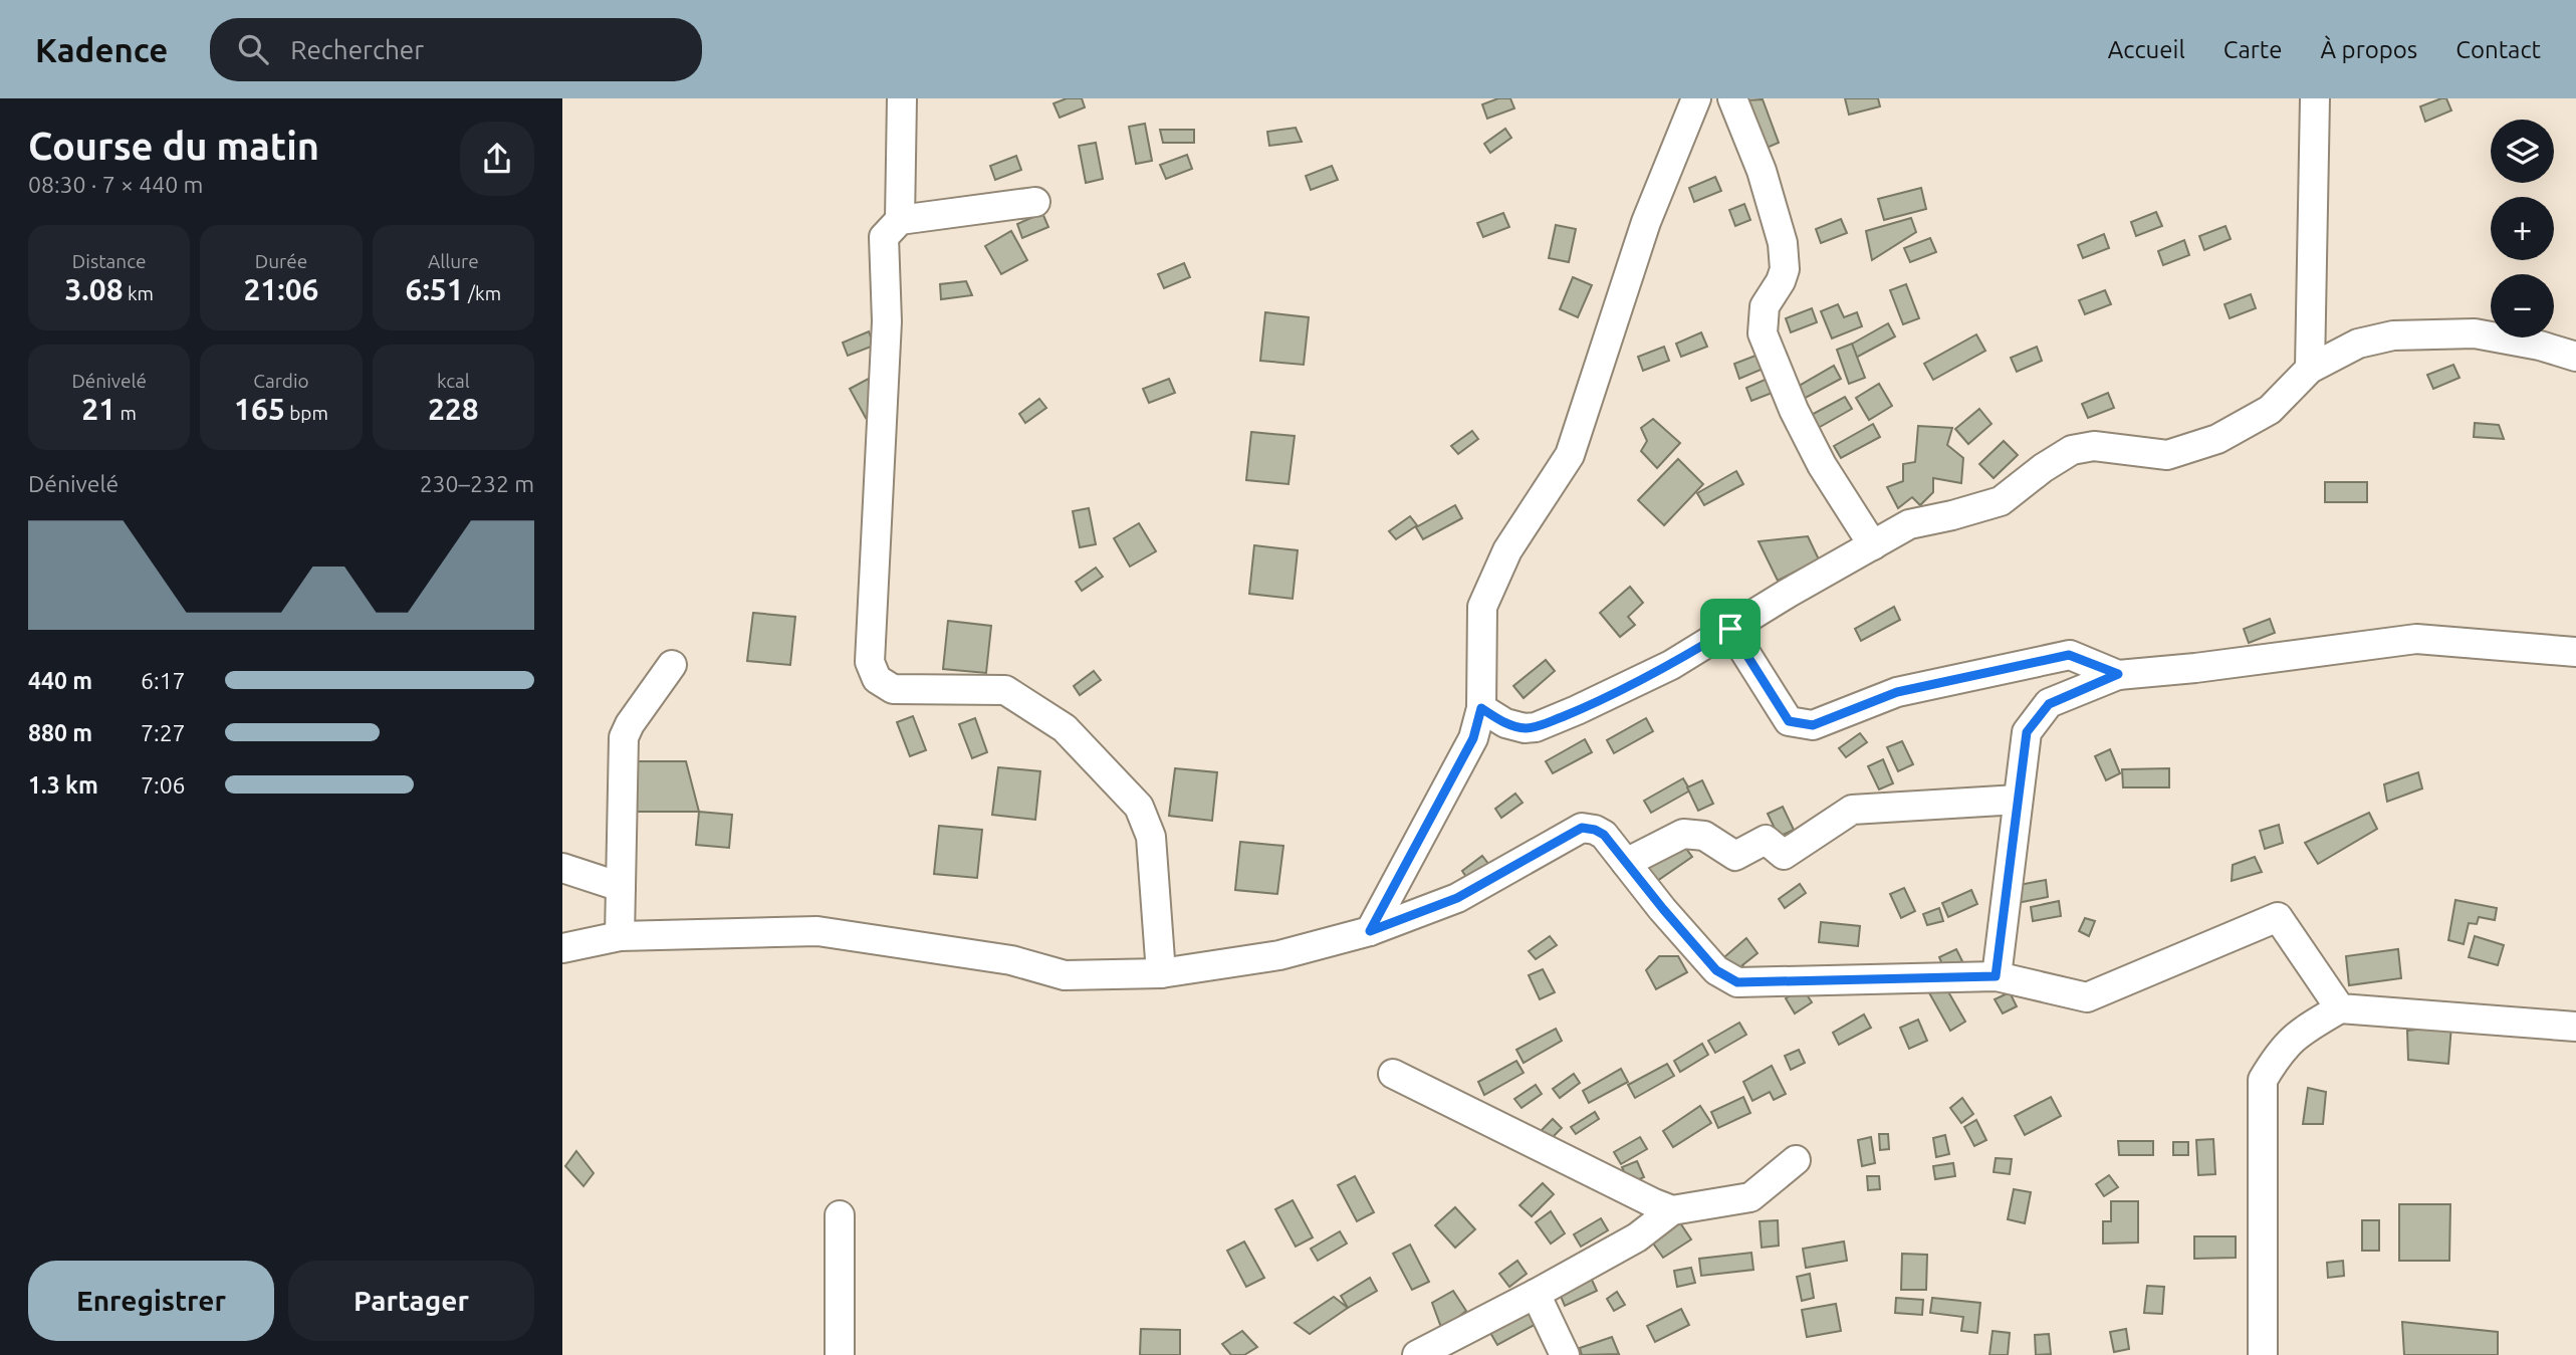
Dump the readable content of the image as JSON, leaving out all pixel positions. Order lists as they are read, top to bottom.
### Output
{
  "page": {
    "header": "Kadence",
    "search": "Rechercher",
    "nav": [
      "Accueil",
      "Carte",
      "À propos",
      "Contact"
    ],
    "heading": ["Course du matin", "08:30 · 7 × 440 m"],
    "map_buttons": ["+", "−"],
    "stats": [
      ["Distance", "3.08 km"],
      ["Durée", "21:06"],
      ["Allure", "6:51 /km"],
      ["Dénivelé", "21 m"],
      ["Cardio", "165 bpm"],
      ["kcal", "228"]
    ],
    "chart": ["Dénivelé", "230–232 m"],
    "list": [
      {
        "name": "440 m",
        "note": "6:17"
      },
      {
        "name": "880 m",
        "note": "7:27"
      },
      {
        "name": "1.3 km",
        "note": "7:06"
      }
    ],
    "buttons": ["Enregistrer", "Partager"]
  }
}
